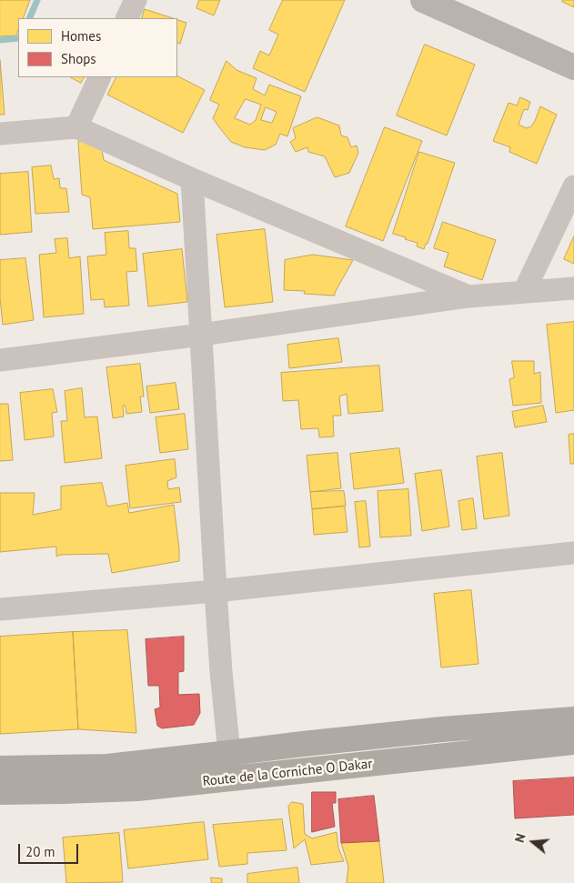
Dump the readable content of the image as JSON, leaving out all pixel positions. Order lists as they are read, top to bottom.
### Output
{
  "streets": {
    "highway": ["Route de la Corniche O Dakar"]
  },
  "legend": ["Homes", "Shops"],
  "scale_bar": "20 m",
  "north": "left"
}
